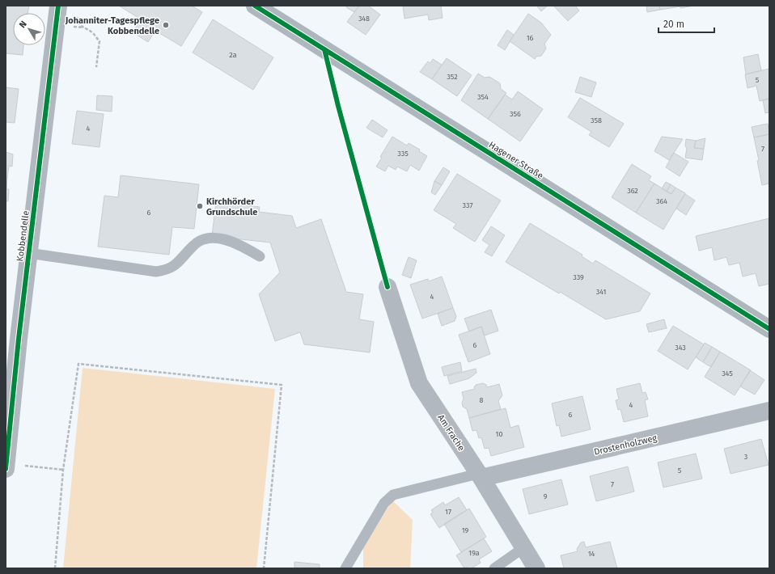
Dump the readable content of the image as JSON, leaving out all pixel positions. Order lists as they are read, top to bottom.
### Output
{
  "streets": {
    "main road": ["Hagener Straße"],
    "street": ["Kobbendelle", "Am Frache", "Drostenholzweg"]
  },
  "crossings": [
    ["Am Frache", "Drostenholzweg"]
  ],
  "places": ["Johanniter-Tagespflege Kobbendelle", "Kirchhörder Grundschule"],
  "house_numbers": [
    "348",
    "16",
    "2a",
    "352",
    "5",
    "354",
    "356",
    "358",
    "4",
    "7",
    "335",
    "362",
    "364",
    "337",
    "6",
    "339",
    "341",
    "4",
    "6",
    "343",
    "345",
    "8",
    "4",
    "6",
    "10",
    "3",
    "5",
    "7",
    "9",
    "17",
    "19",
    "19a",
    "14"
  ],
  "scale_bar": "20 m",
  "north": "top left"
}
